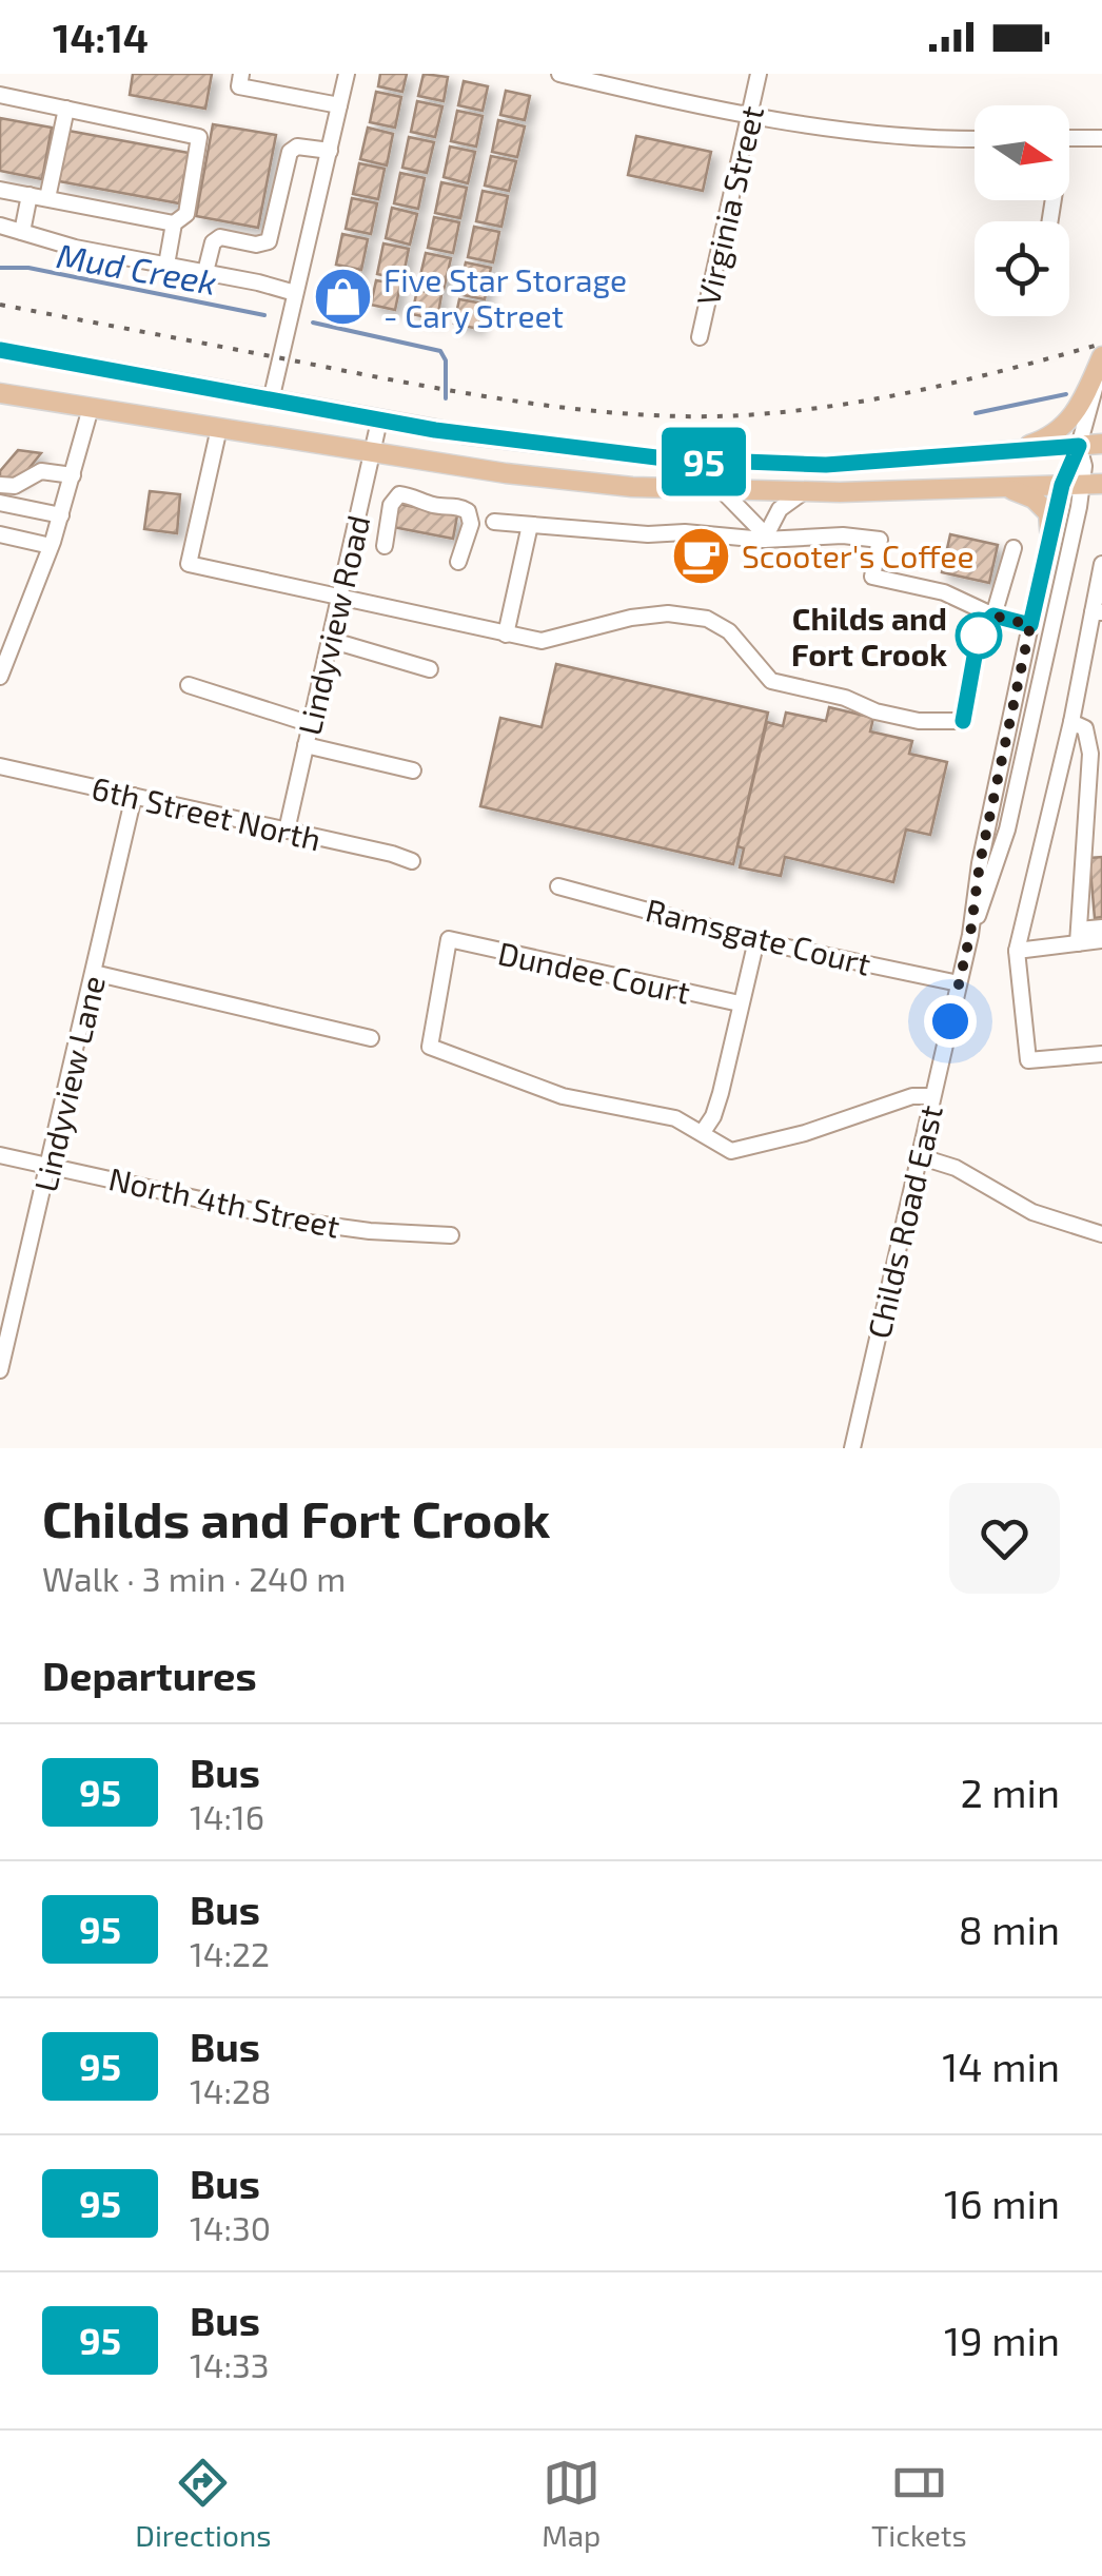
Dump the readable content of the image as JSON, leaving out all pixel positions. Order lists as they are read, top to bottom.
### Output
{
  "streets": {
    "street": [
      "Virginia Street",
      "Lindyview Road",
      "6th Street North",
      "Ramsgate Court",
      "Dundee Court",
      "Lindyview Lane",
      "North 4th Street",
      "Childs Road East"
    ]
  },
  "crossings": [
    ["Lindyview Road", "6th Street North"],
    ["6th Street North", "Lindyview Lane"],
    ["Ramsgate Court", "Childs Road East"],
    ["Lindyview Lane", "North 4th Street"]
  ],
  "water": ["Mud Creek"],
  "places": {
    "shop": ["Five Star Storage - Cary Street"],
    "cafe": ["Scooter's Coffee"],
    "other": ["Childs and Fort Crook"]
  },
  "lines": ["bus line 95"],
  "north": "right",
  "page": {
    "status": "14:14",
    "on_map": "95",
    "heading": [
      ["Childs and Fort Crook", "Walk · 3 min · 240 m"],
      "Departures"
    ],
    "list": [
      {
        "mark": "95",
        "name": "Bus",
        "note": "14:16",
        "value": "2 min"
      },
      {
        "mark": "95",
        "name": "Bus",
        "note": "14:22",
        "value": "8 min"
      },
      {
        "mark": "95",
        "name": "Bus",
        "note": "14:28",
        "value": "14 min"
      },
      {
        "mark": "95",
        "name": "Bus",
        "note": "14:30",
        "value": "16 min"
      },
      {
        "mark": "95",
        "name": "Bus",
        "note": "14:33",
        "value": "19 min"
      }
    ],
    "tabs": ["Directions", "Map", "Tickets"]
  }
}
